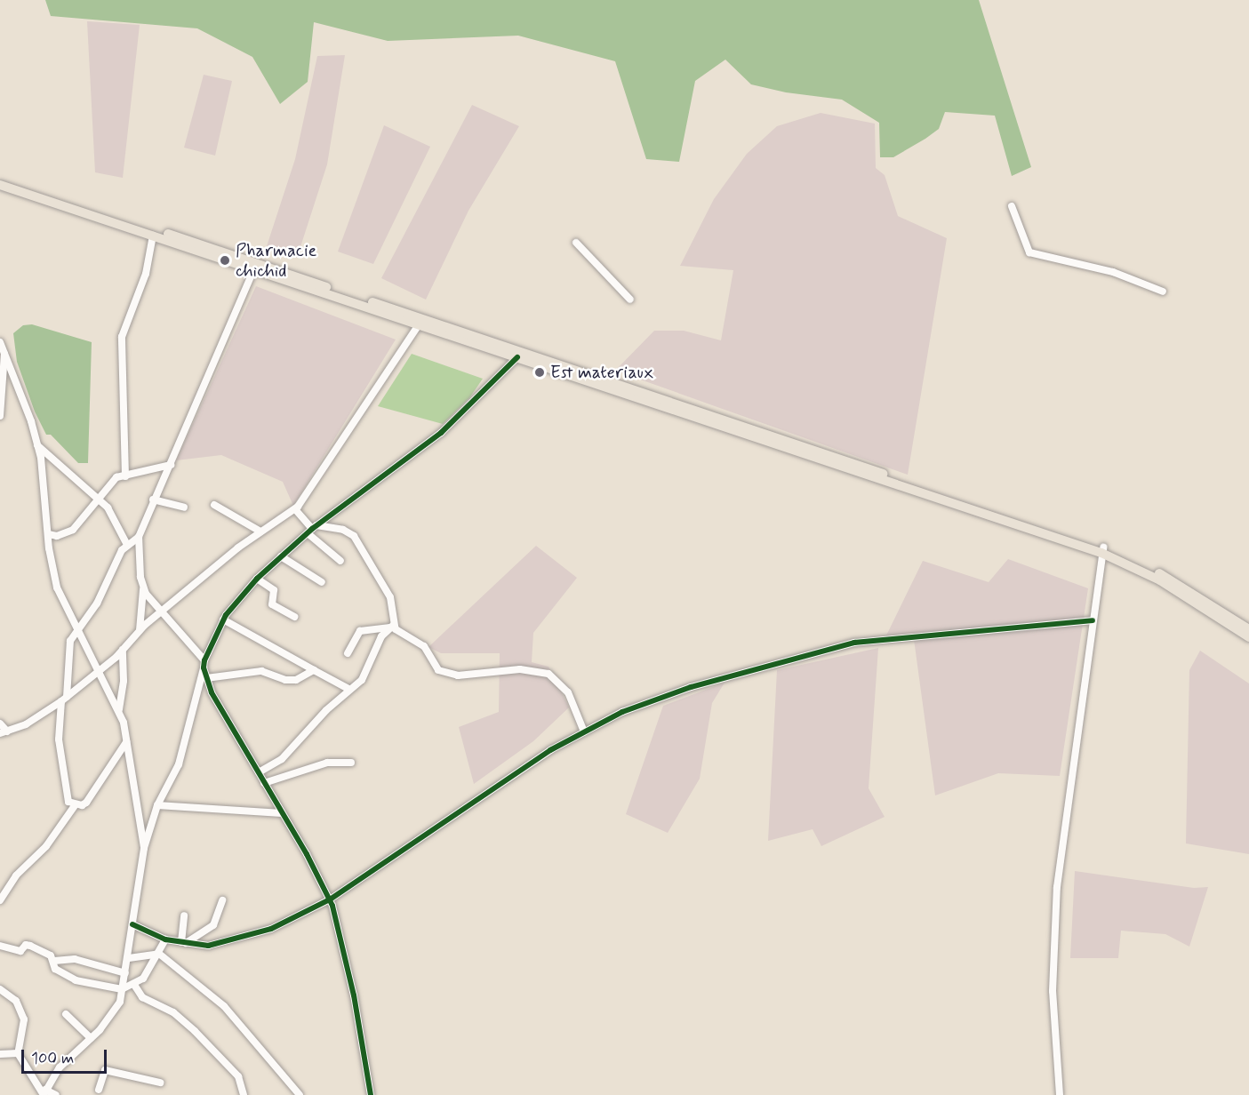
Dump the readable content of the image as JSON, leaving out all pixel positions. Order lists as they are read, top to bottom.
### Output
{
  "places": ["Pharmacie chichid", "Est materiaux"],
  "scale_bar": "100 m"
}
